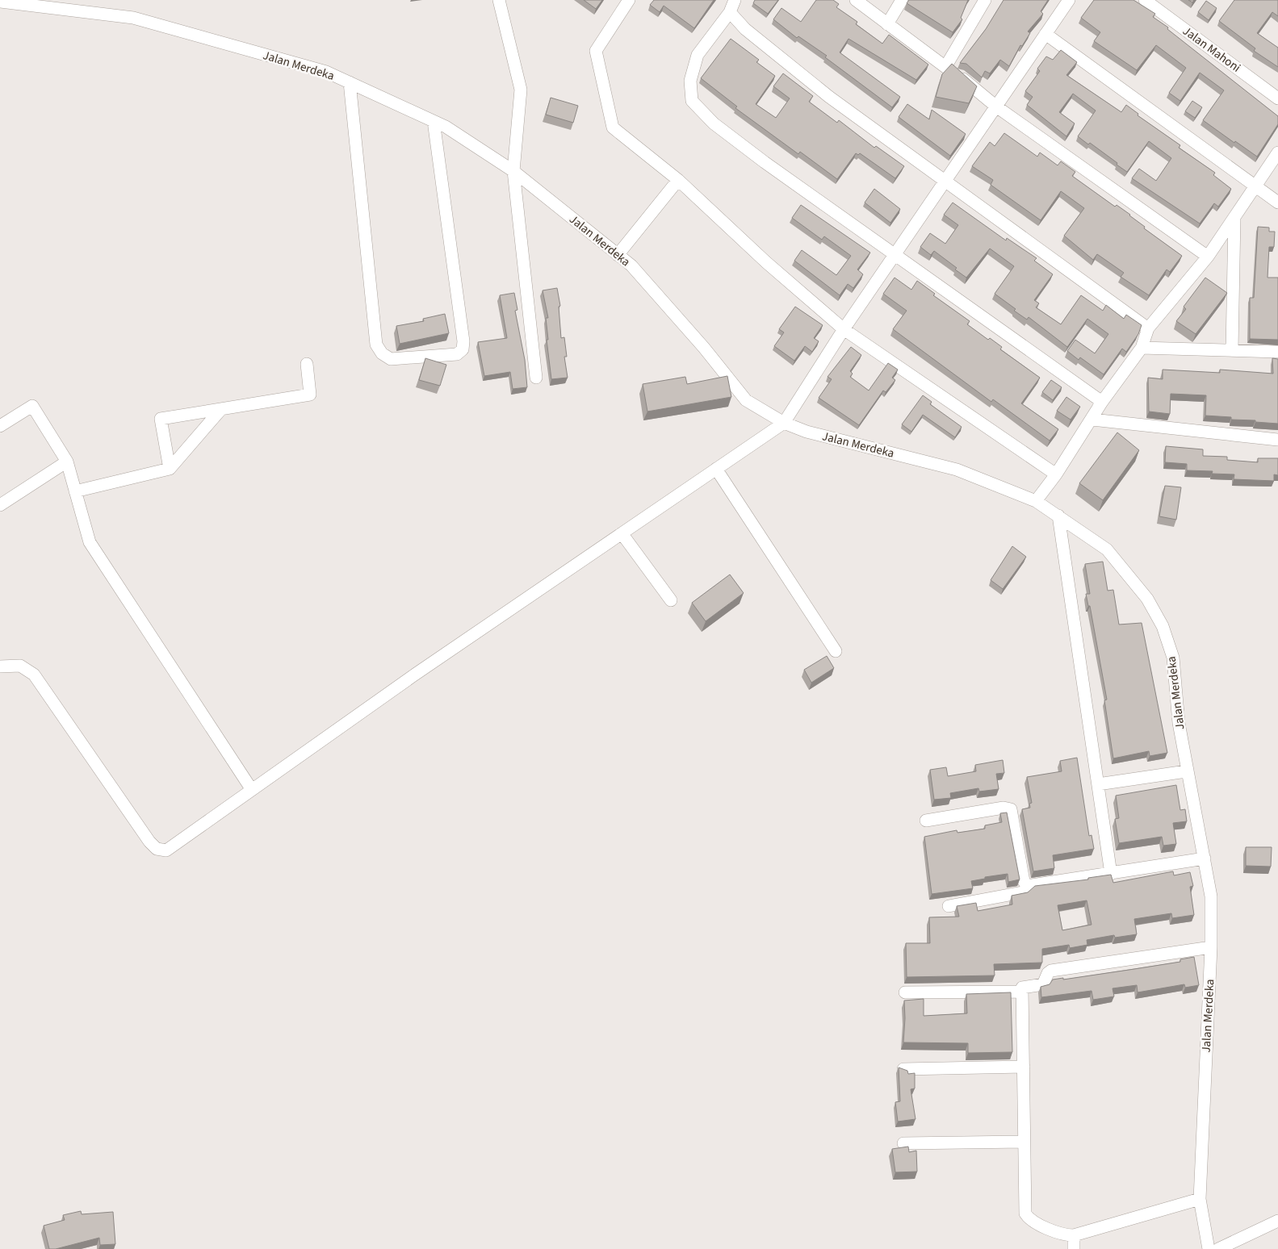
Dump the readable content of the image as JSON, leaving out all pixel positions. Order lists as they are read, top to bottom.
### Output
{
  "streets": {
    "street": ["Jalan Mahoni", "Jalan Merdeka"]
  }
}
